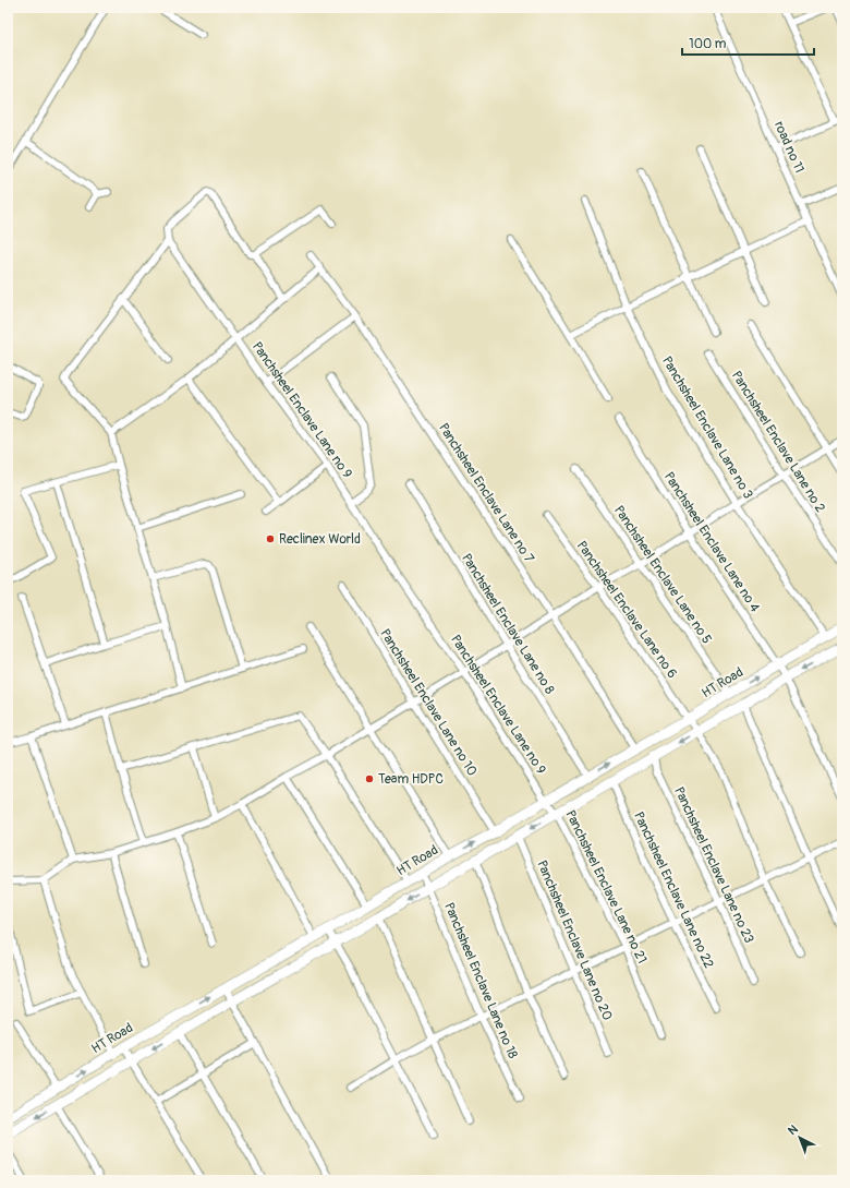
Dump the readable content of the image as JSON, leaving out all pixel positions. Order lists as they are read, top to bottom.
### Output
{
  "streets": {
    "street": [
      "road no 11",
      "Panchsheel Enclave Lane no 9",
      "Panchsheel Enclave Lane no 3",
      "Panchsheel Enclave Lane no 2",
      "Panchsheel Enclave Lane no 7",
      "Panchsheel Enclave Lane no 4",
      "Panchsheel Enclave Lane no 5",
      "Panchsheel Enclave Lane no 6",
      "Panchsheel Enclave Lane no 8",
      "HT Road",
      "Panchsheel Enclave Lane no 10",
      "Panchsheel Enclave Lane no 23",
      "Panchsheel Enclave Lane no 21",
      "Panchsheel Enclave Lane no 22",
      "Panchsheel Enclave Lane no 20",
      "Panchsheel Enclave Lane no 18"
    ]
  },
  "crossings": [
    ["Panchsheel Enclave Lane no 9", "HT Road"],
    ["Panchsheel Enclave Lane no 9", "Panchsheel Enclave Lane no 21"],
    ["Panchsheel Enclave Lane no 3", "HT Road"],
    ["Panchsheel Enclave Lane no 7", "HT Road"],
    ["Panchsheel Enclave Lane no 4", "HT Road"],
    ["Panchsheel Enclave Lane no 5", "HT Road"],
    ["Panchsheel Enclave Lane no 6", "HT Road"],
    ["Panchsheel Enclave Lane no 8", "HT Road"],
    ["HT Road", "Panchsheel Enclave Lane no 10"],
    ["HT Road", "Panchsheel Enclave Lane no 21"],
    ["HT Road", "Panchsheel Enclave Lane no 18"]
  ],
  "places": ["Reclinex World", "Team HDPC"],
  "scale_bar": "100 m",
  "north": "top left"
}
